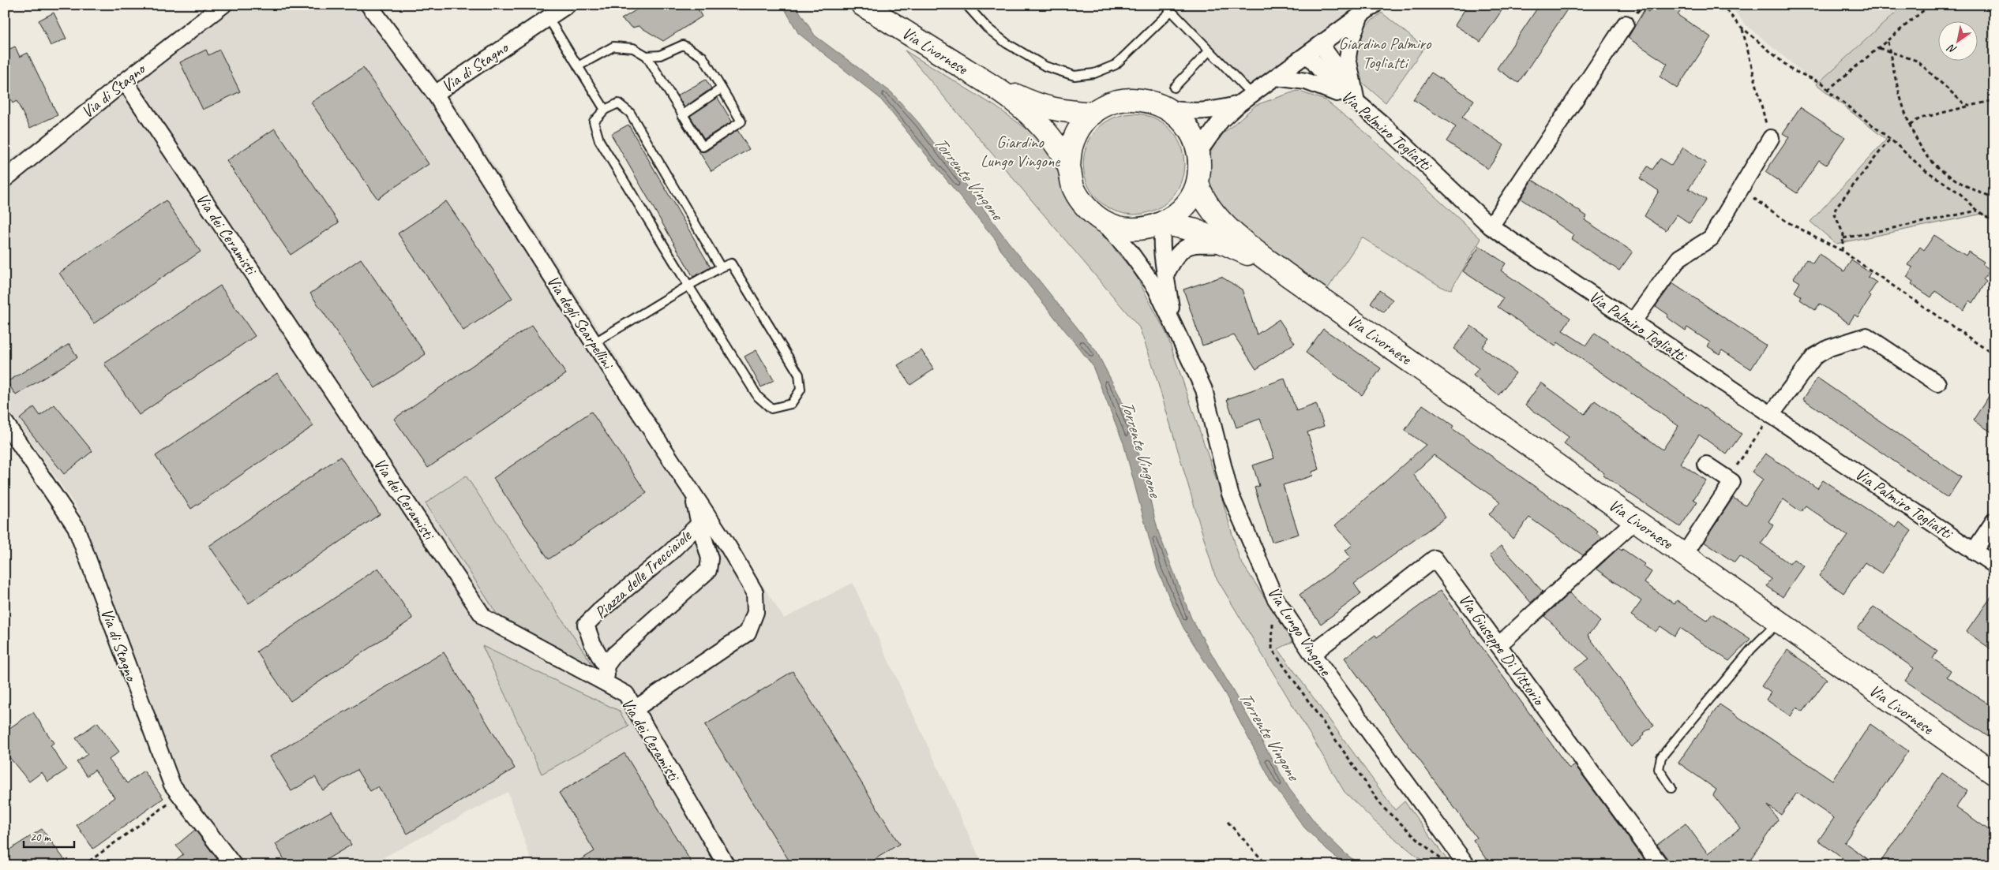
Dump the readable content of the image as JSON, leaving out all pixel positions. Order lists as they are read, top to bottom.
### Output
{
  "streets": {
    "main road": ["Via Livornese"],
    "street": [
      "Via di Stagno",
      "Via Palmiro Togliatti",
      "Via dei Ceramisti",
      "Via degli Scarpellini",
      "Piazza delle Trecciaiole",
      "Via Lungo Vingone",
      "Via Giuseppe Di Vittorio"
    ]
  },
  "crossings": [
    ["Via Livornese", "Via Lungo Vingone"],
    ["Via di Stagno", "Via dei Ceramisti"],
    ["Via di Stagno", "Via degli Scarpellini"],
    ["Via dei Ceramisti", "Via degli Scarpellini"],
    ["Via dei Ceramisti", "Piazza delle Trecciaiole"],
    ["Via degli Scarpellini", "Piazza delle Trecciaiole"],
    ["Via Lungo Vingone", "Via Giuseppe Di Vittorio"]
  ],
  "water": ["Torrente Vingone"],
  "parks": ["Giardino Palmiro Togliatti", "Giardino Lungo Vingone"],
  "scale_bar": "20 m",
  "north": "bottom left"
}
